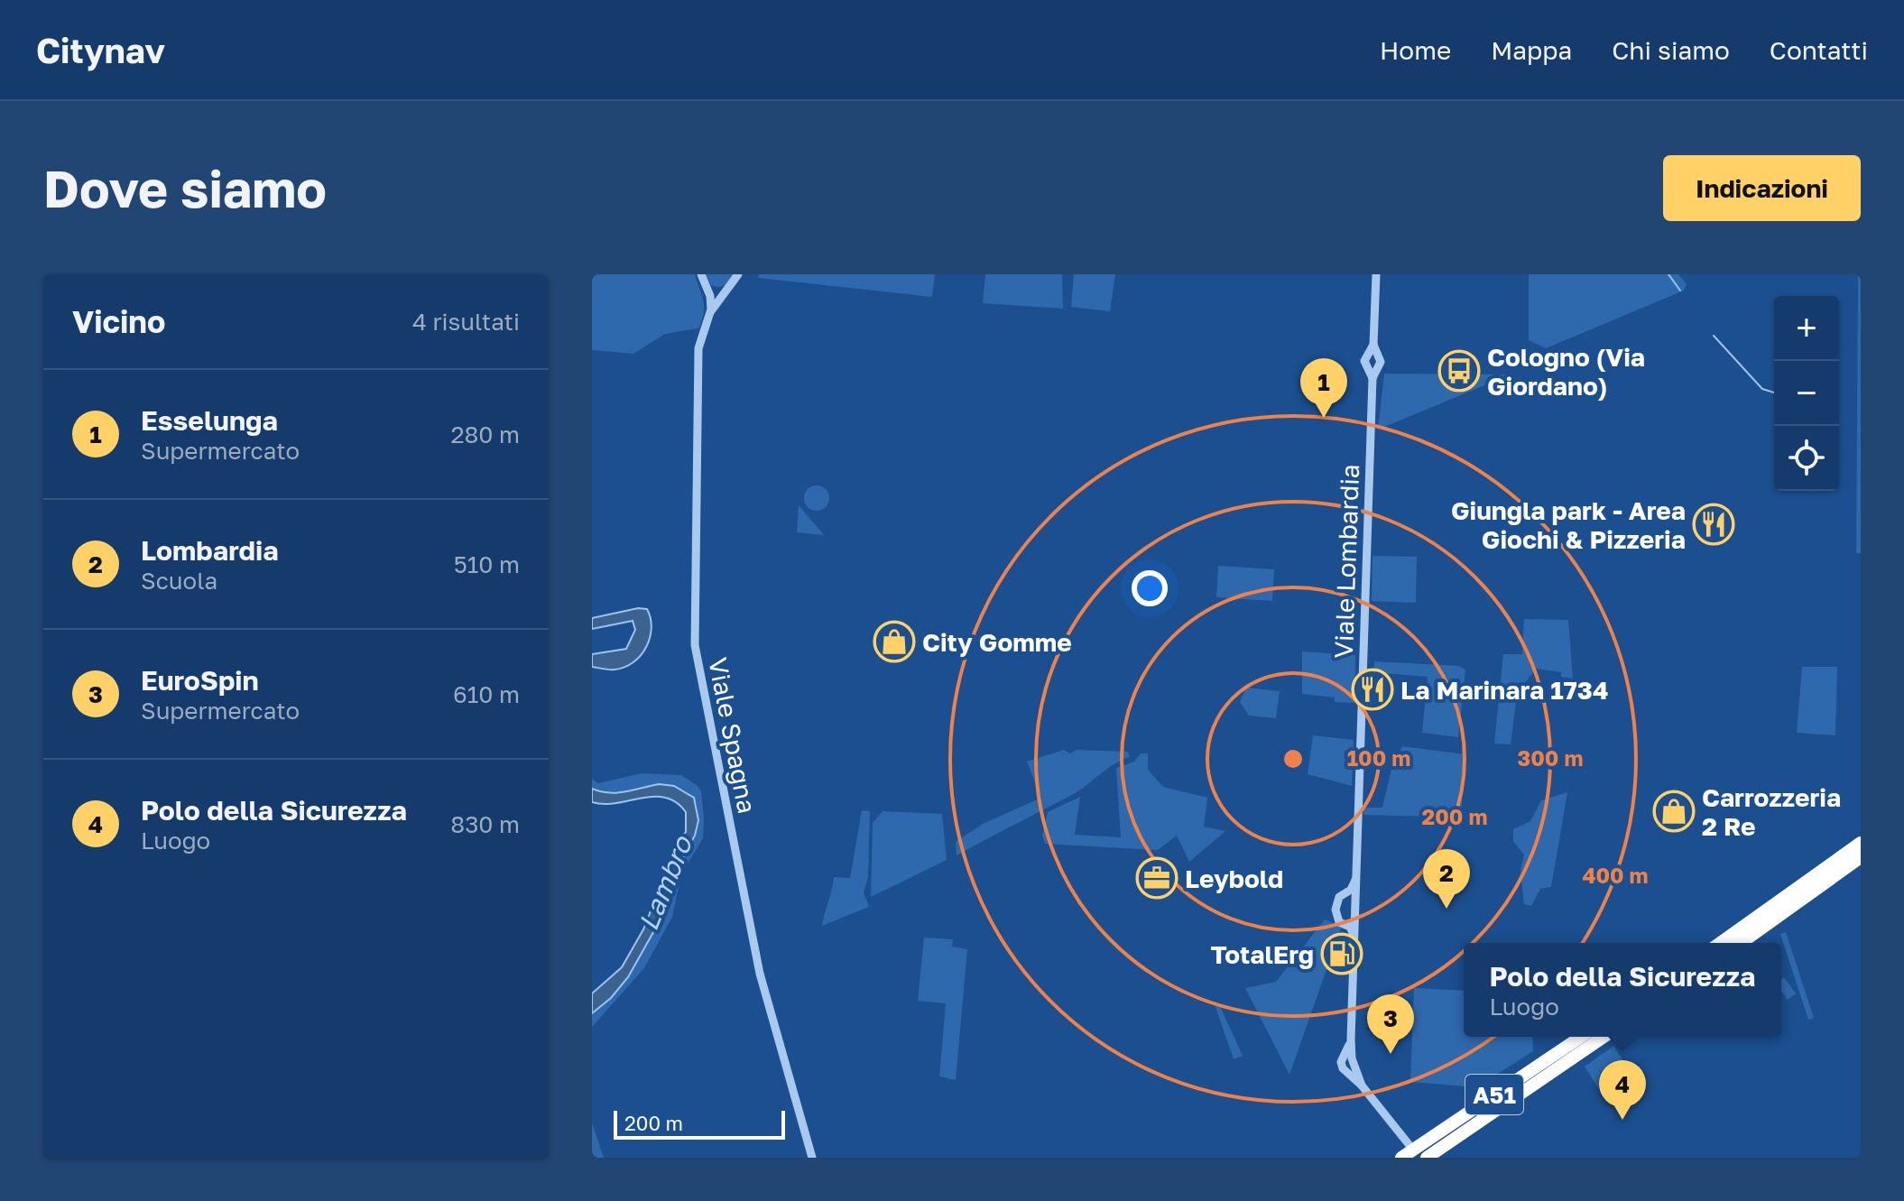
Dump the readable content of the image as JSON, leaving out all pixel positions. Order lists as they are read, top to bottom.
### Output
{
  "streets": {
    "highway": ["A51"],
    "street": ["Viale Lombardia", "Viale Spagna"]
  },
  "water": ["Lambro"],
  "places": {
    "bus stop": ["Cologno (Via Giordano)"],
    "restaurant": ["Giungla park - Area Giochi & Pizzeria", "La Marinara 1734"],
    "shop": ["City Gomme", "Carrozzeria 2 Re"],
    "office": ["Leybold"],
    "fuel station": ["TotalErg"]
  },
  "scale_bar": "200 m",
  "page": {
    "header": "Citynav",
    "nav": [
      "Home",
      "Mappa",
      "Chi siamo",
      "Contatti"
    ],
    "buttons": "Indicazioni",
    "title": "Dove siamo",
    "heading": ["Vicino", "4 risultati"],
    "map_buttons": ["+", "−"],
    "pins": [
      "1",
      "2",
      "3",
      "4"
    ],
    "list": [
      {
        "mark": "1",
        "name": "Esselunga",
        "note": "Supermercato",
        "value": "280 m"
      },
      {
        "mark": "2",
        "name": "Lombardia",
        "note": "Scuola",
        "value": "510 m"
      },
      {
        "mark": "3",
        "name": "EuroSpin",
        "note": "Supermercato",
        "value": "610 m"
      },
      {
        "mark": "4",
        "name": "Polo della Sicurezza",
        "note": "Luogo",
        "value": "830 m"
      }
    ],
    "popup": ["Polo della Sicurezza", "Luogo"],
    "scale": "200 m"
  },
  "rings": [
    "100 m",
    "300 m",
    "200 m",
    "400 m"
  ]
}
